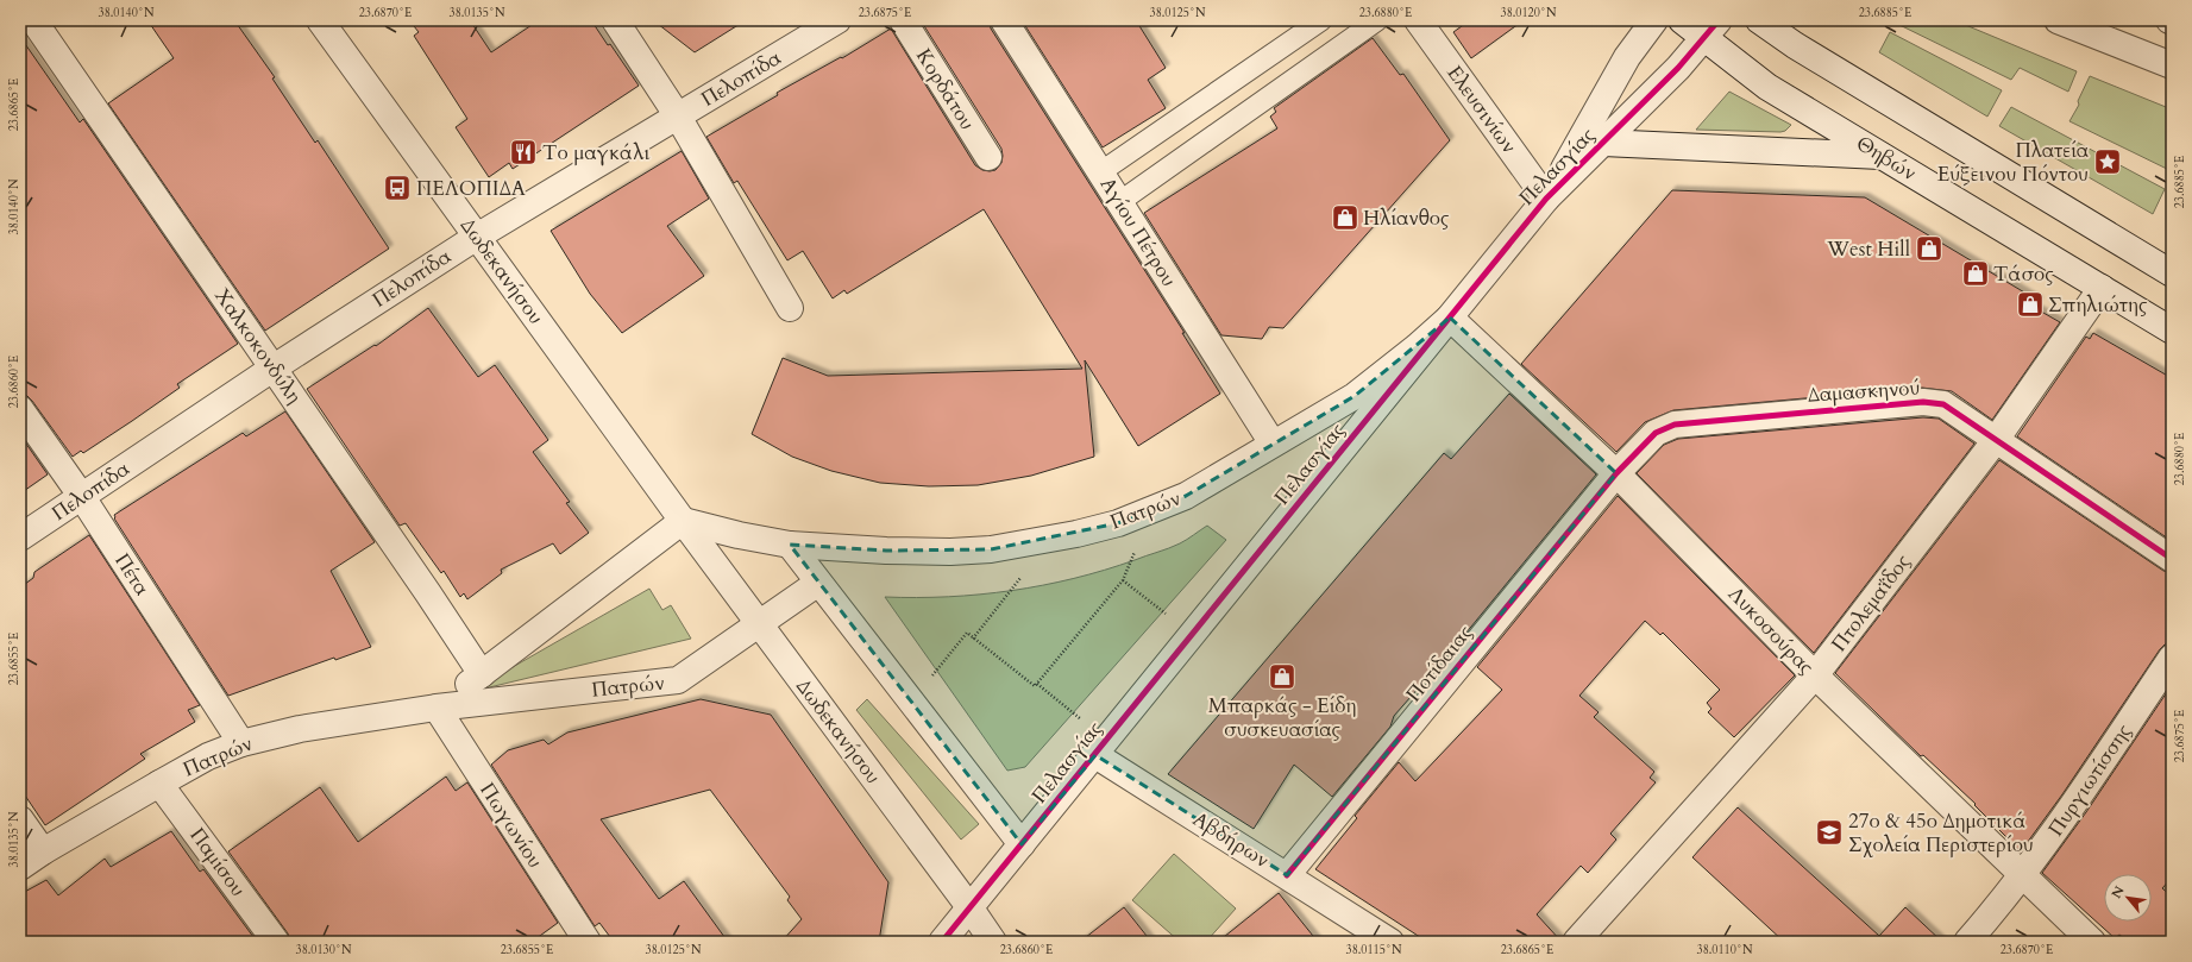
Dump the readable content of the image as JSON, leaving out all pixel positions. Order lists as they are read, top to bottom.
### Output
{
  "streets": {
    "street": [
      "Πελοπίδα",
      "Κορδάτου",
      "Ελευσινίων",
      "Θηβών",
      "Πελασγίας",
      "Αγίου Πέτρου",
      "Δωδεκανήσου",
      "Χαλκοκονδύλη",
      "Δαμασκηνού",
      "Πατρών",
      "Πέτα",
      "Πτολεμαΐδος",
      "Λυκοσούρας",
      "Ποτίδαιας",
      "Πυργιωτίσσης",
      "Πωγωνίου",
      "Αβδήρων",
      "Παμίσου"
    ]
  },
  "crossings": [
    ["Πελοπίδα", "Δωδεκανήσου"],
    ["Πελοπίδα", "Χαλκοκονδύλη"],
    ["Πελοπίδα", "Πέτα"],
    ["Ελευσινίων", "Πελασγίας"],
    ["Θηβών", "Πελασγίας"],
    ["Θηβών", "Πτολεμαΐδος"],
    ["Πελασγίας", "Δωδεκανήσου"],
    ["Πελασγίας", "Πατρών"],
    ["Πελασγίας", "Λυκοσούρας"],
    ["Πελασγίας", "Αβδήρων"],
    ["Αγίου Πέτρου", "Πατρών"],
    ["Δωδεκανήσου", "Πατρών"],
    ["Χαλκοκονδύλη", "Πατρών"],
    ["Δαμασκηνού", "Πτολεμαΐδος"],
    ["Δαμασκηνού", "Λυκοσούρας"],
    ["Δαμασκηνού", "Ποτίδαιας"],
    ["Πατρών", "Πέτα"],
    ["Πατρών", "Λυκοσούρας"],
    ["Πατρών", "Πωγωνίου"],
    ["Πατρών", "Παμίσου"],
    ["Πτολεμαΐδος", "Λυκοσούρας"],
    ["Λυκοσούρας", "Ποτίδαιας"],
    ["Λυκοσούρας", "Πυργιωτίσσης"],
    ["Ποτίδαιας", "Αβδήρων"]
  ],
  "places": {
    "restaurant": ["Το μαγκάλι"],
    "place": ["Πλατεία Εύξεινου Πόντου"],
    "bus stop": ["ΠΕΛΟΠΙΔΑ"],
    "shop": [
      "Ηλίανθος",
      "West Hill",
      "Τάσος",
      "Σπηλιώτης",
      "Μπαρκάς - Είδη συσκευασίας"
    ],
    "school or university": ["27ο & 45ο Δημοτικά Σχολεία Περιστερίου"]
  },
  "north": "top left",
  "coordinates": [
    "38.0140°N",
    "23.6870°E",
    "38.0135°N",
    "23.6875°E",
    "38.0125°N",
    "23.6880°E",
    "38.0120°N",
    "23.6885°E",
    "23.6865°E",
    "23.6860°E",
    "23.6855°E",
    "38.0130°N",
    "38.0115°N",
    "38.0110°N"
  ]
}
